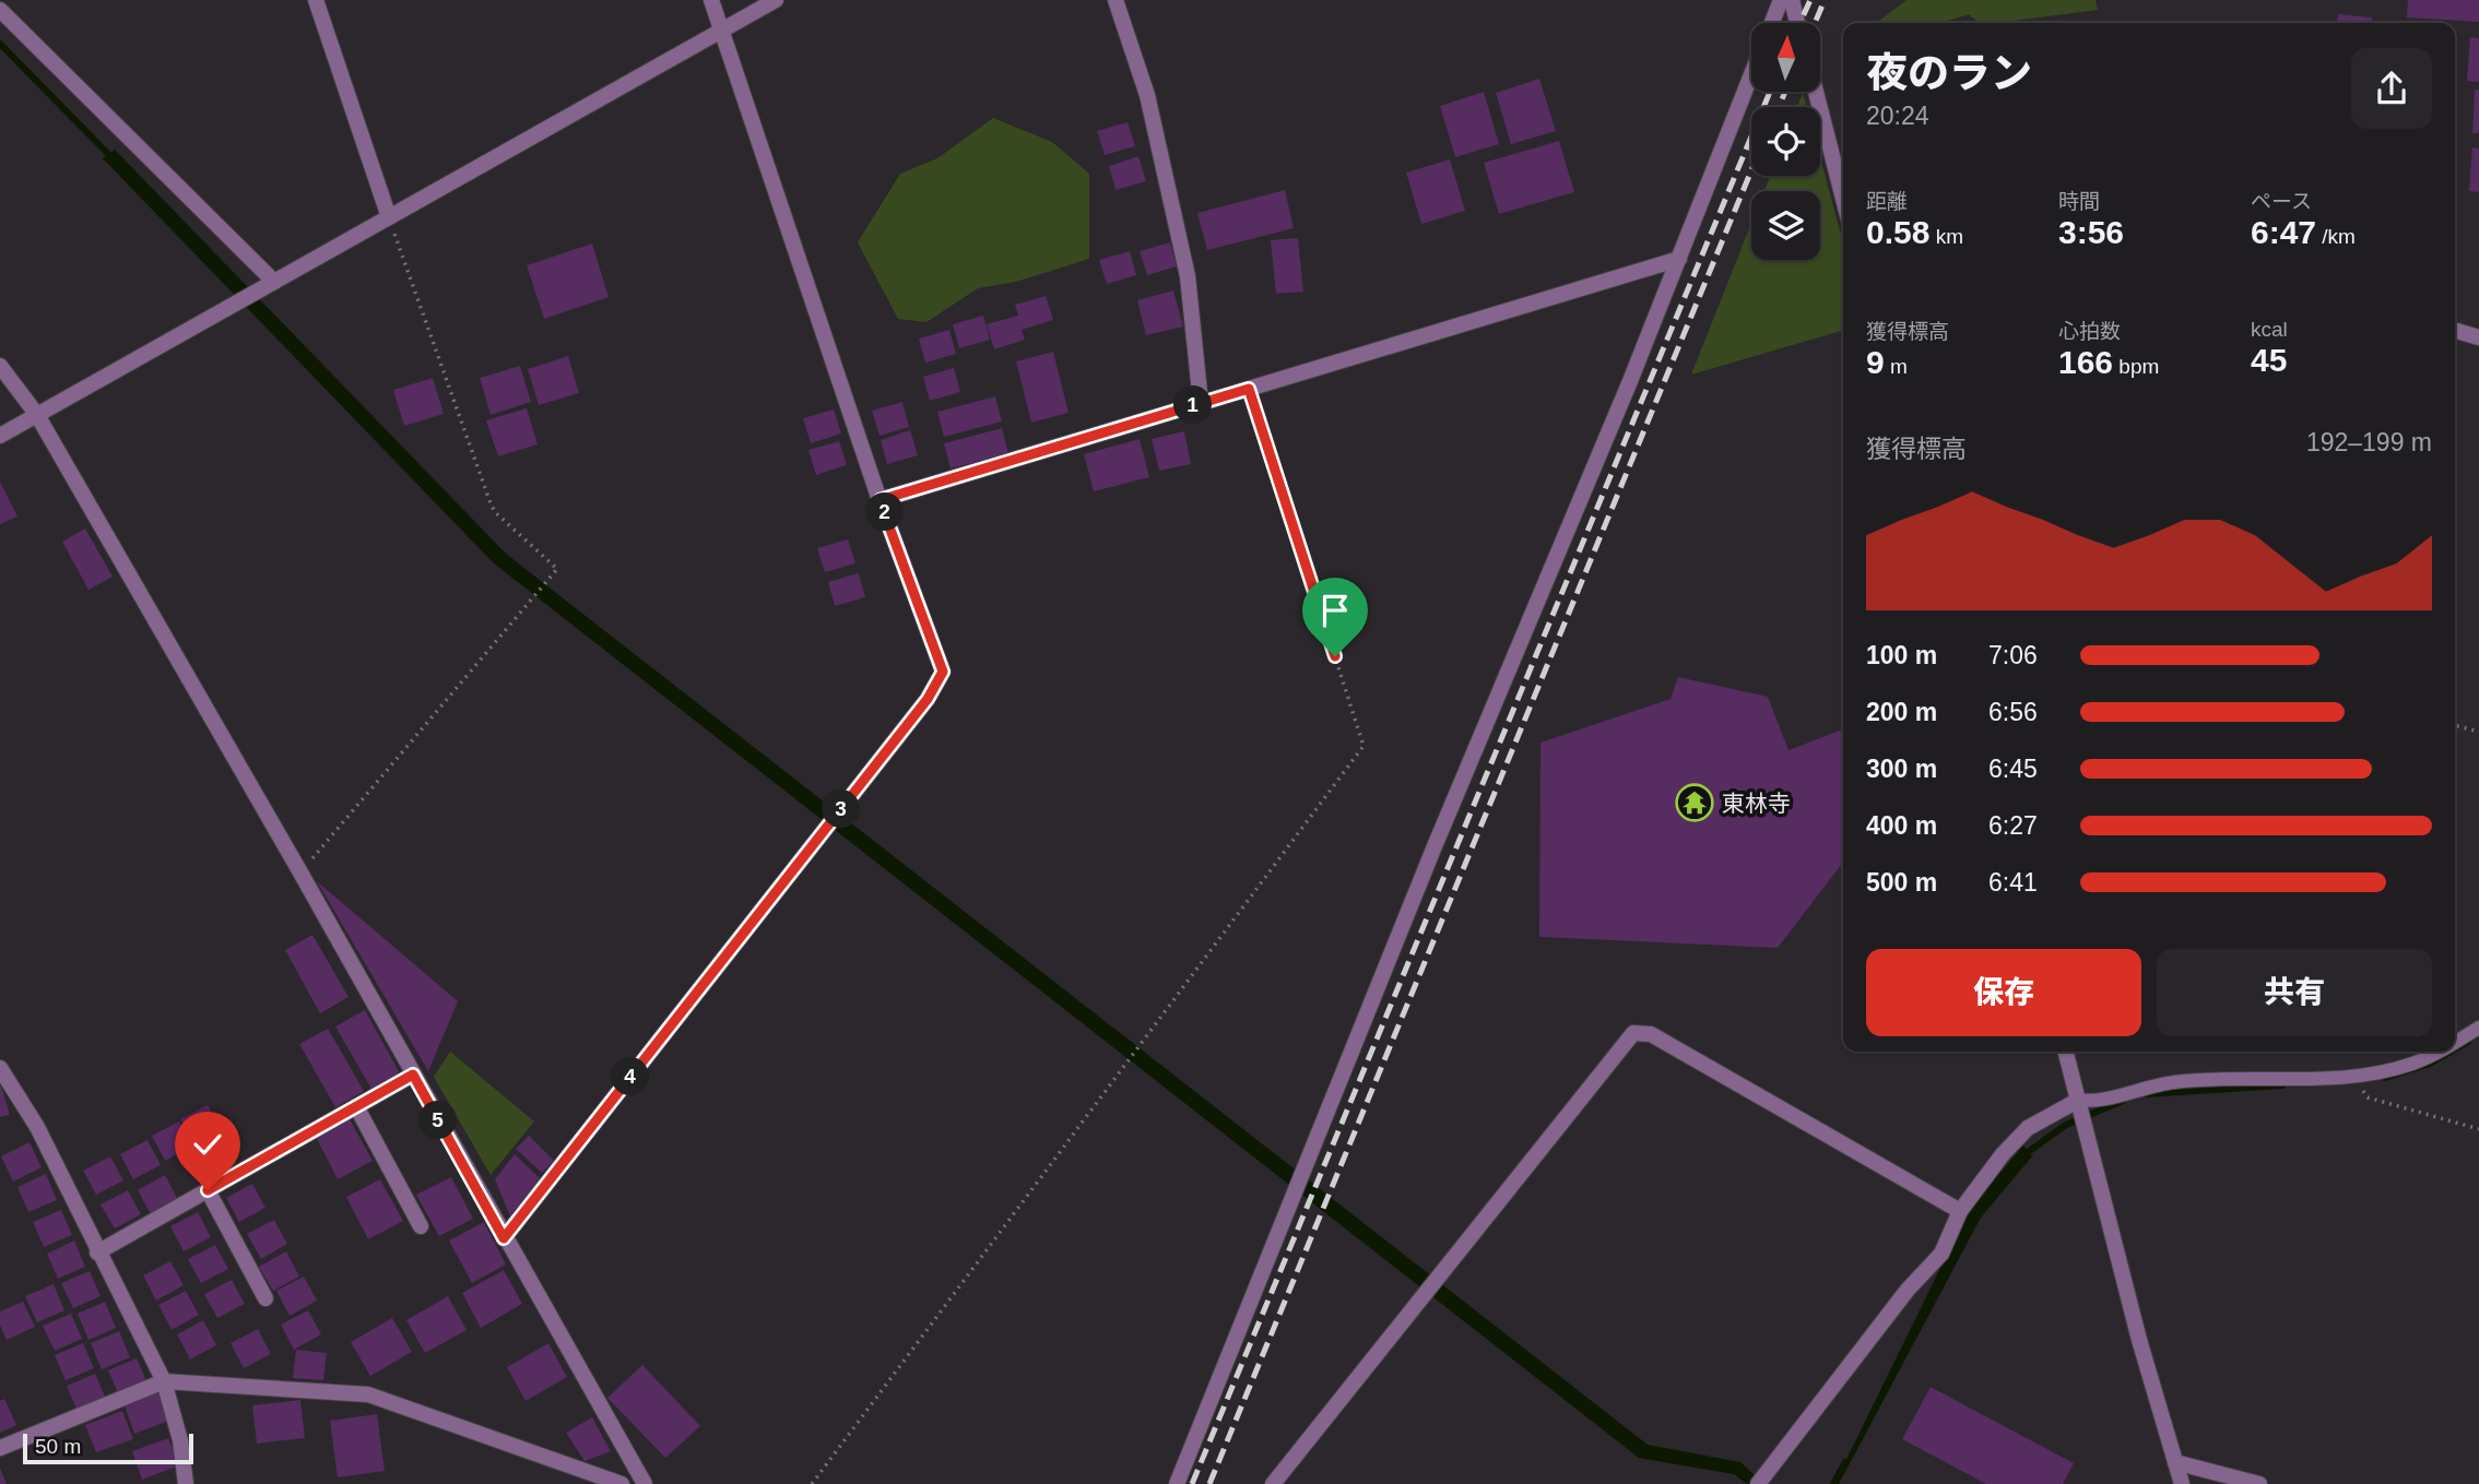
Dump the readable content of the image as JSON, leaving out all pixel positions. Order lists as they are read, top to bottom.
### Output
{
  "places": {
    "temple": ["東林寺"]
  },
  "scale_bar": "50 m",
  "north": "top",
  "page": {
    "heading": ["夜のラン", "20:24"],
    "stats": [
      ["距離", "0.58 km"],
      ["時間", "3:56"],
      ["ペース", "6:47 /km"],
      ["獲得標高", "9 m"],
      ["心拍数", "166 bpm"],
      ["kcal", "45"]
    ],
    "pins": [
      "1",
      "2",
      "3",
      "4",
      "5"
    ],
    "chart": ["獲得標高", "192–199 m"],
    "list": [
      {
        "name": "100 m",
        "note": "7:06"
      },
      {
        "name": "200 m",
        "note": "6:56"
      },
      {
        "name": "300 m",
        "note": "6:45"
      },
      {
        "name": "400 m",
        "note": "6:27"
      },
      {
        "name": "500 m",
        "note": "6:41"
      }
    ],
    "buttons": ["保存", "共有"],
    "scale": "50 m"
  }
}
